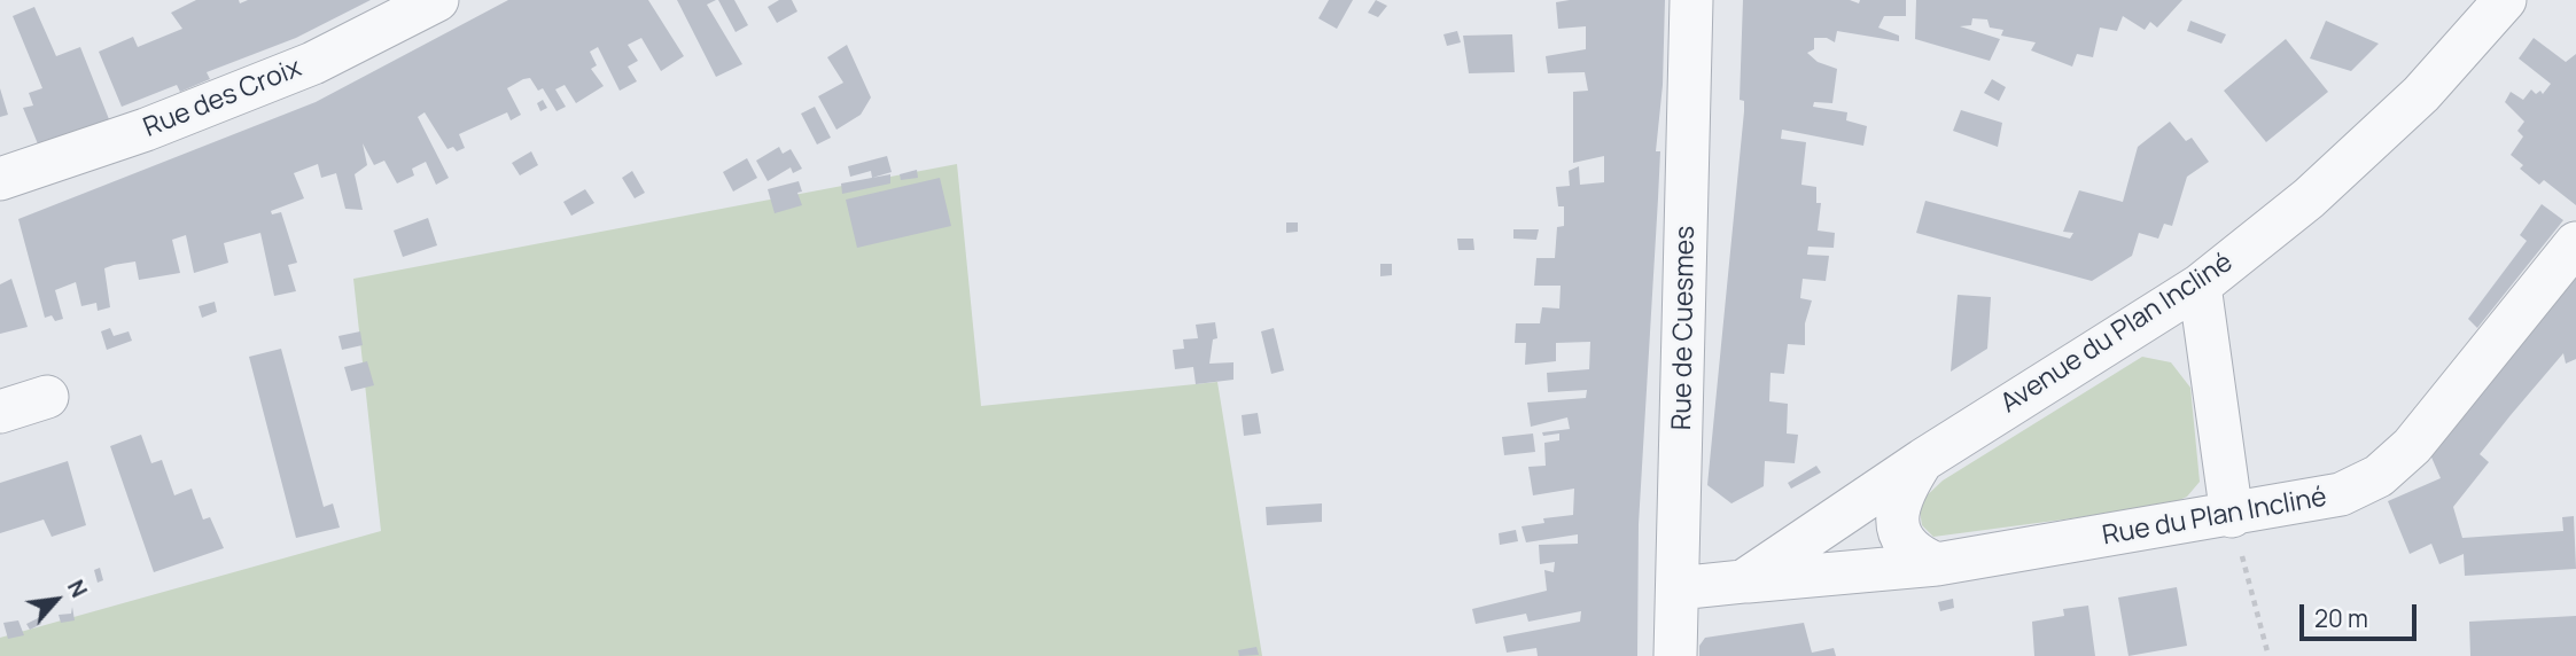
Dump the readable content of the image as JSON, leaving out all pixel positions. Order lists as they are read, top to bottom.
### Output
{
  "streets": {
    "street": [
      "Rue des Croix",
      "Rue de Cuesmes",
      "Avenue du Plan Incliné",
      "Rue du Plan Incliné"
    ]
  },
  "crossings": [
    ["Rue de Cuesmes", "Avenue du Plan Incliné"],
    ["Avenue du Plan Incliné", "Rue du Plan Incliné"]
  ],
  "scale_bar": "20 m",
  "north": "top right"
}
